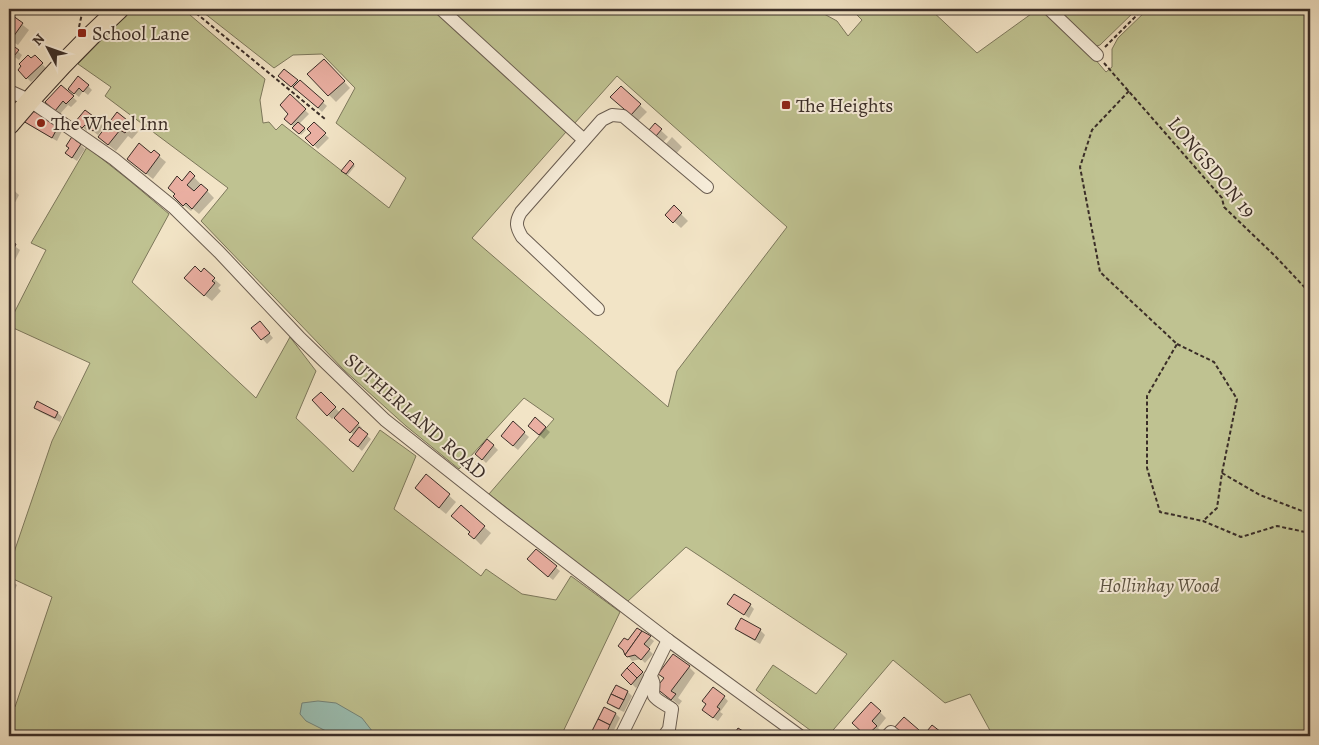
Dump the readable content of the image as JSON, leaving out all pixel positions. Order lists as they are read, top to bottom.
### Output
{
  "streets": {
    "street": ["SUTHERLAND ROAD"],
    "path": ["LONGSDON 19"]
  },
  "parks": ["Hollinhay Wood"],
  "places": {
    "transit": ["School Lane", "The Heights"],
    "other": ["The Wheel Inn"]
  },
  "north": "top left"
}
